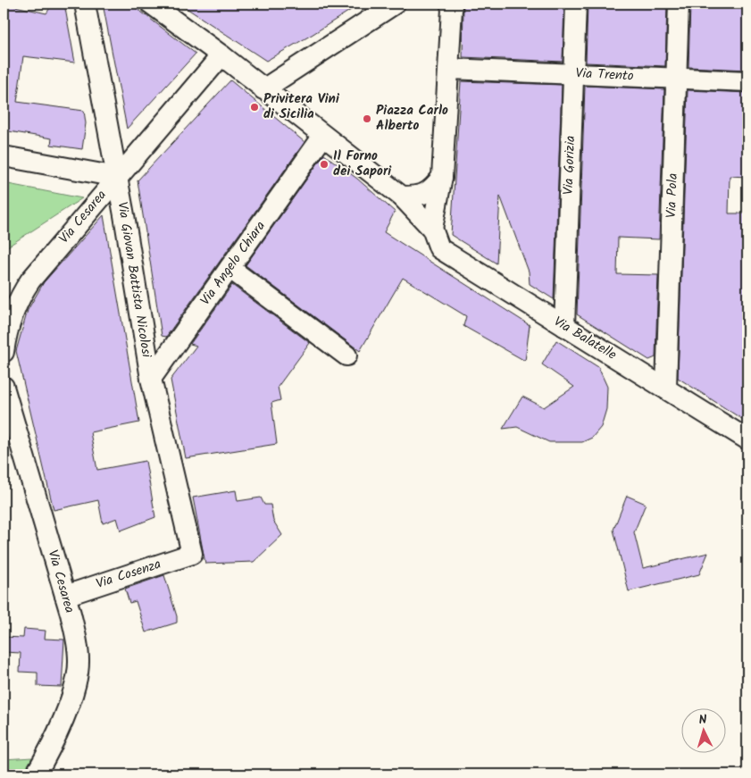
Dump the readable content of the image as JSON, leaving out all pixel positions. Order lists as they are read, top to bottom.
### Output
{
  "streets": {
    "street": [
      "Via Trento",
      "Via Gorizia",
      "Via Pola",
      "Via Cesarea",
      "Via Angelo Chiara",
      "Via Giovan Battista Nicolosi",
      "Via Balatelle",
      "Via Cosenza"
    ]
  },
  "crossings": [
    ["Via Trento", "Via Gorizia"],
    ["Via Trento", "Via Pola"],
    ["Via Gorizia", "Via Balatelle"],
    ["Via Pola", "Via Balatelle"],
    ["Via Cesarea", "Via Giovan Battista Nicolosi"],
    ["Via Cesarea", "Via Cosenza"],
    ["Via Angelo Chiara", "Via Giovan Battista Nicolosi"],
    ["Via Giovan Battista Nicolosi", "Via Cosenza"]
  ],
  "places": ["Privitera Vini di Sicilia", "Piazza Carlo Alberto", "Il Forno dei Sapori"],
  "north": "top"
}
